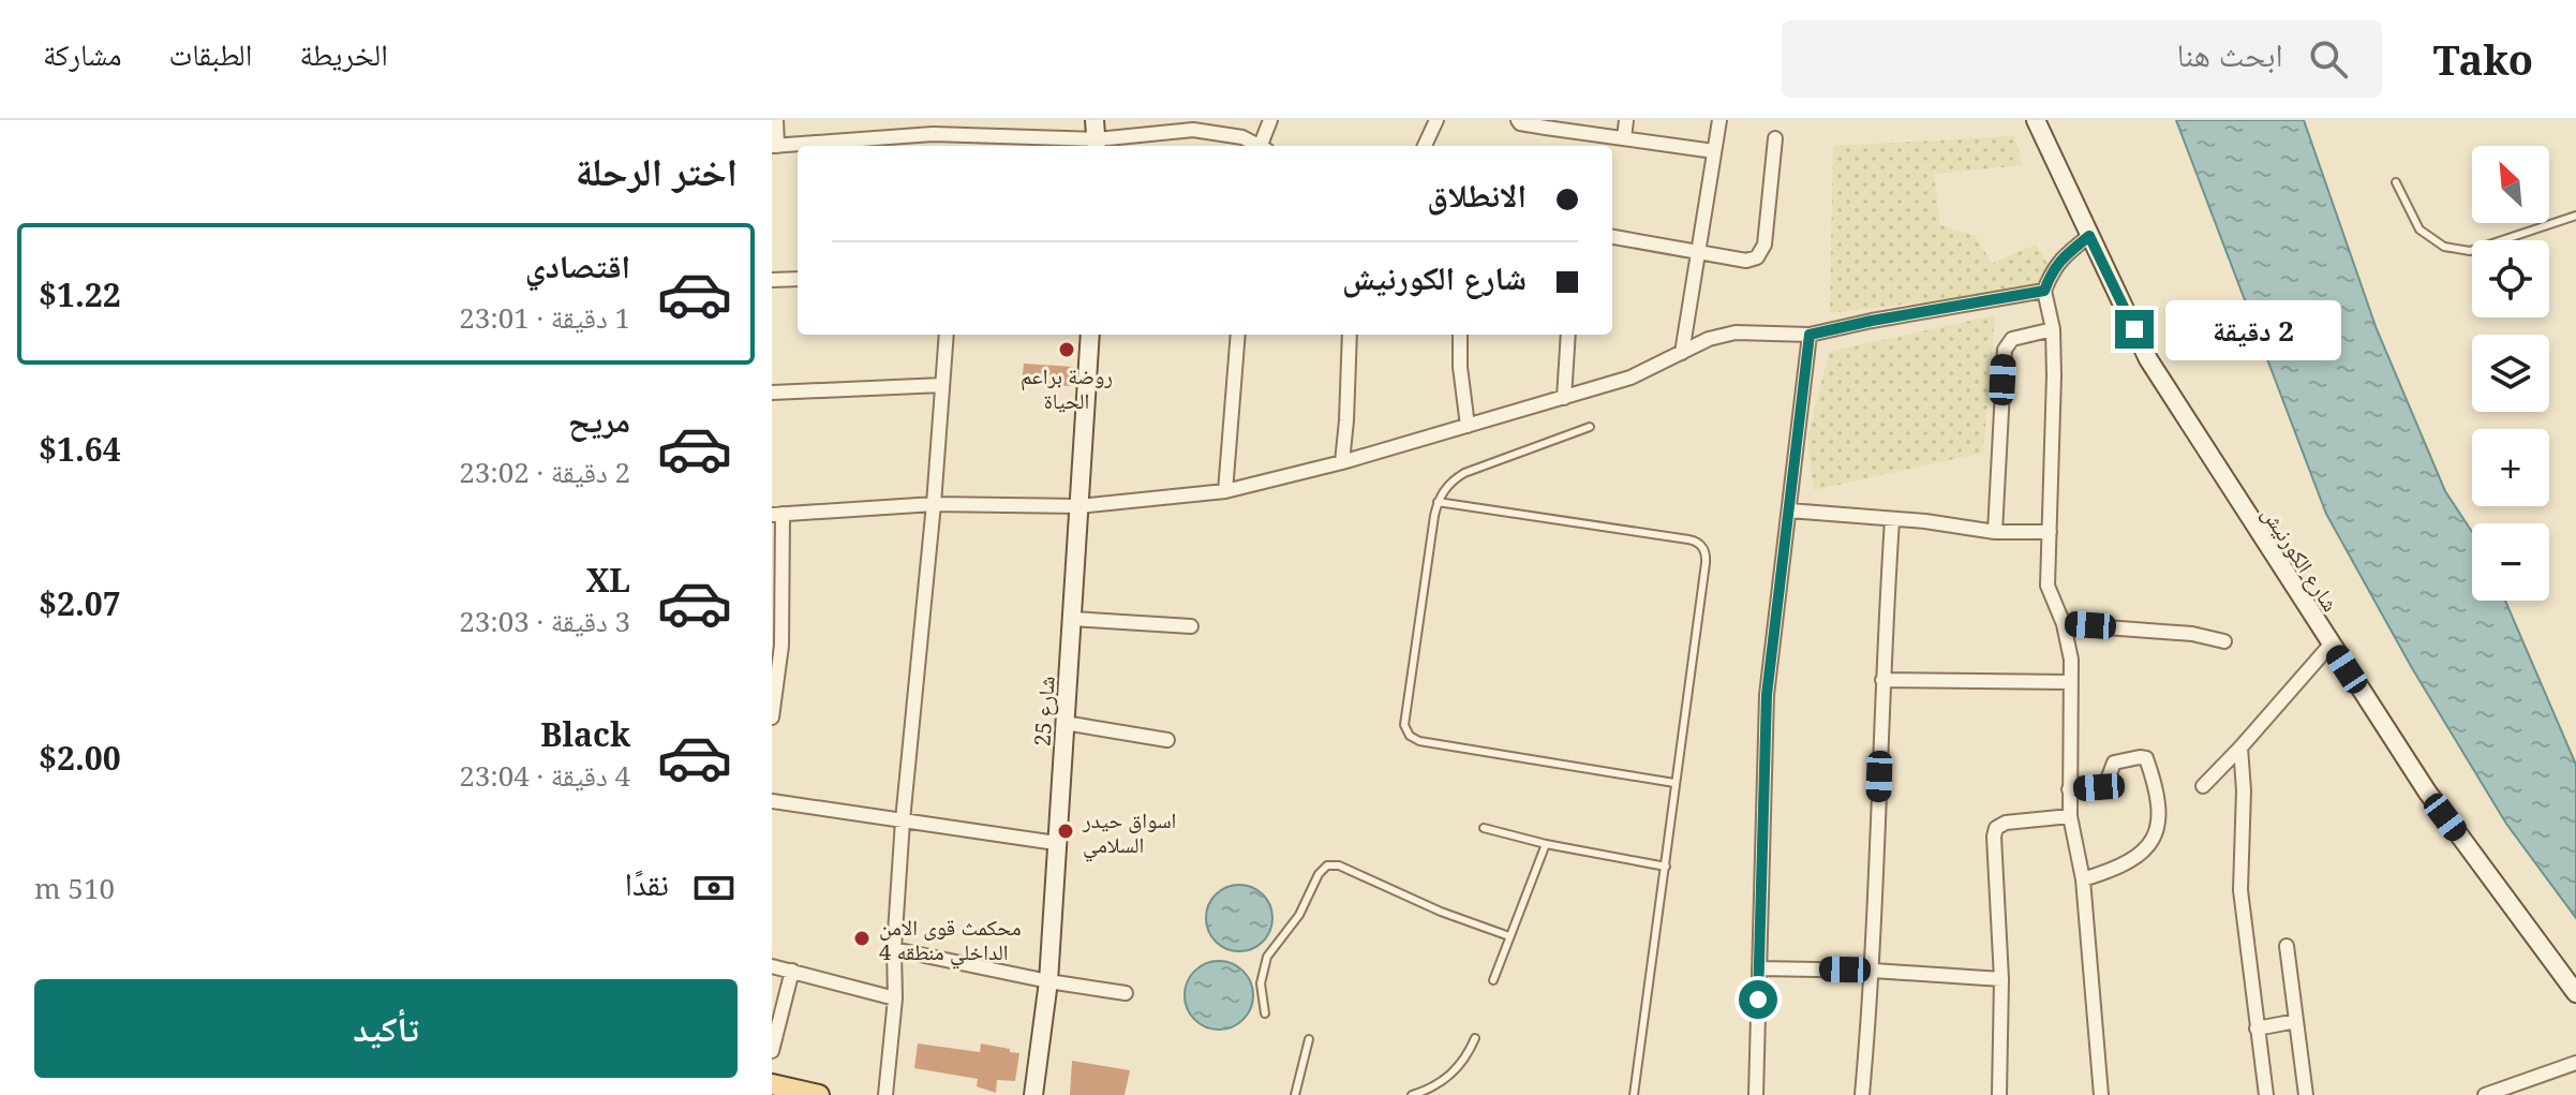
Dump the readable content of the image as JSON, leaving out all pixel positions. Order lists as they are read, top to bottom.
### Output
{
  "streets": {
    "street": ["شارع الكورنيش", "شارع 25"]
  },
  "places": ["روضة براعم الحياة", "اسواق حيدر السلامي", "محكمث قوى الامن الداخلي منطقه 4"],
  "north": "top left",
  "page": {
    "header": "Tako",
    "search": "ابحث هنا",
    "nav": ["الخريطة", "الطبقات", "مشاركة"],
    "heading": "اختر الرحلة",
    "map_buttons": ["+", "−"],
    "banner": ["الانطلاق", "شارع الكورنيش"],
    "list": [
      {
        "name": "اقتصادي",
        "note": "1 دقيقة · 23:01",
        "value": "$1.22"
      },
      {
        "name": "مريح",
        "note": "2 دقيقة · 23:02",
        "value": "$1.64"
      },
      {
        "name": "XL",
        "note": "3 دقيقة · 23:03",
        "value": "$2.07"
      },
      {
        "name": "Black",
        "note": "4 دقيقة · 23:04",
        "value": "$2.00"
      }
    ],
    "bubble": "2 دقيقة",
    "pay": ["نقدًا", "510 m"],
    "buttons": "تأكيد"
  }
}
